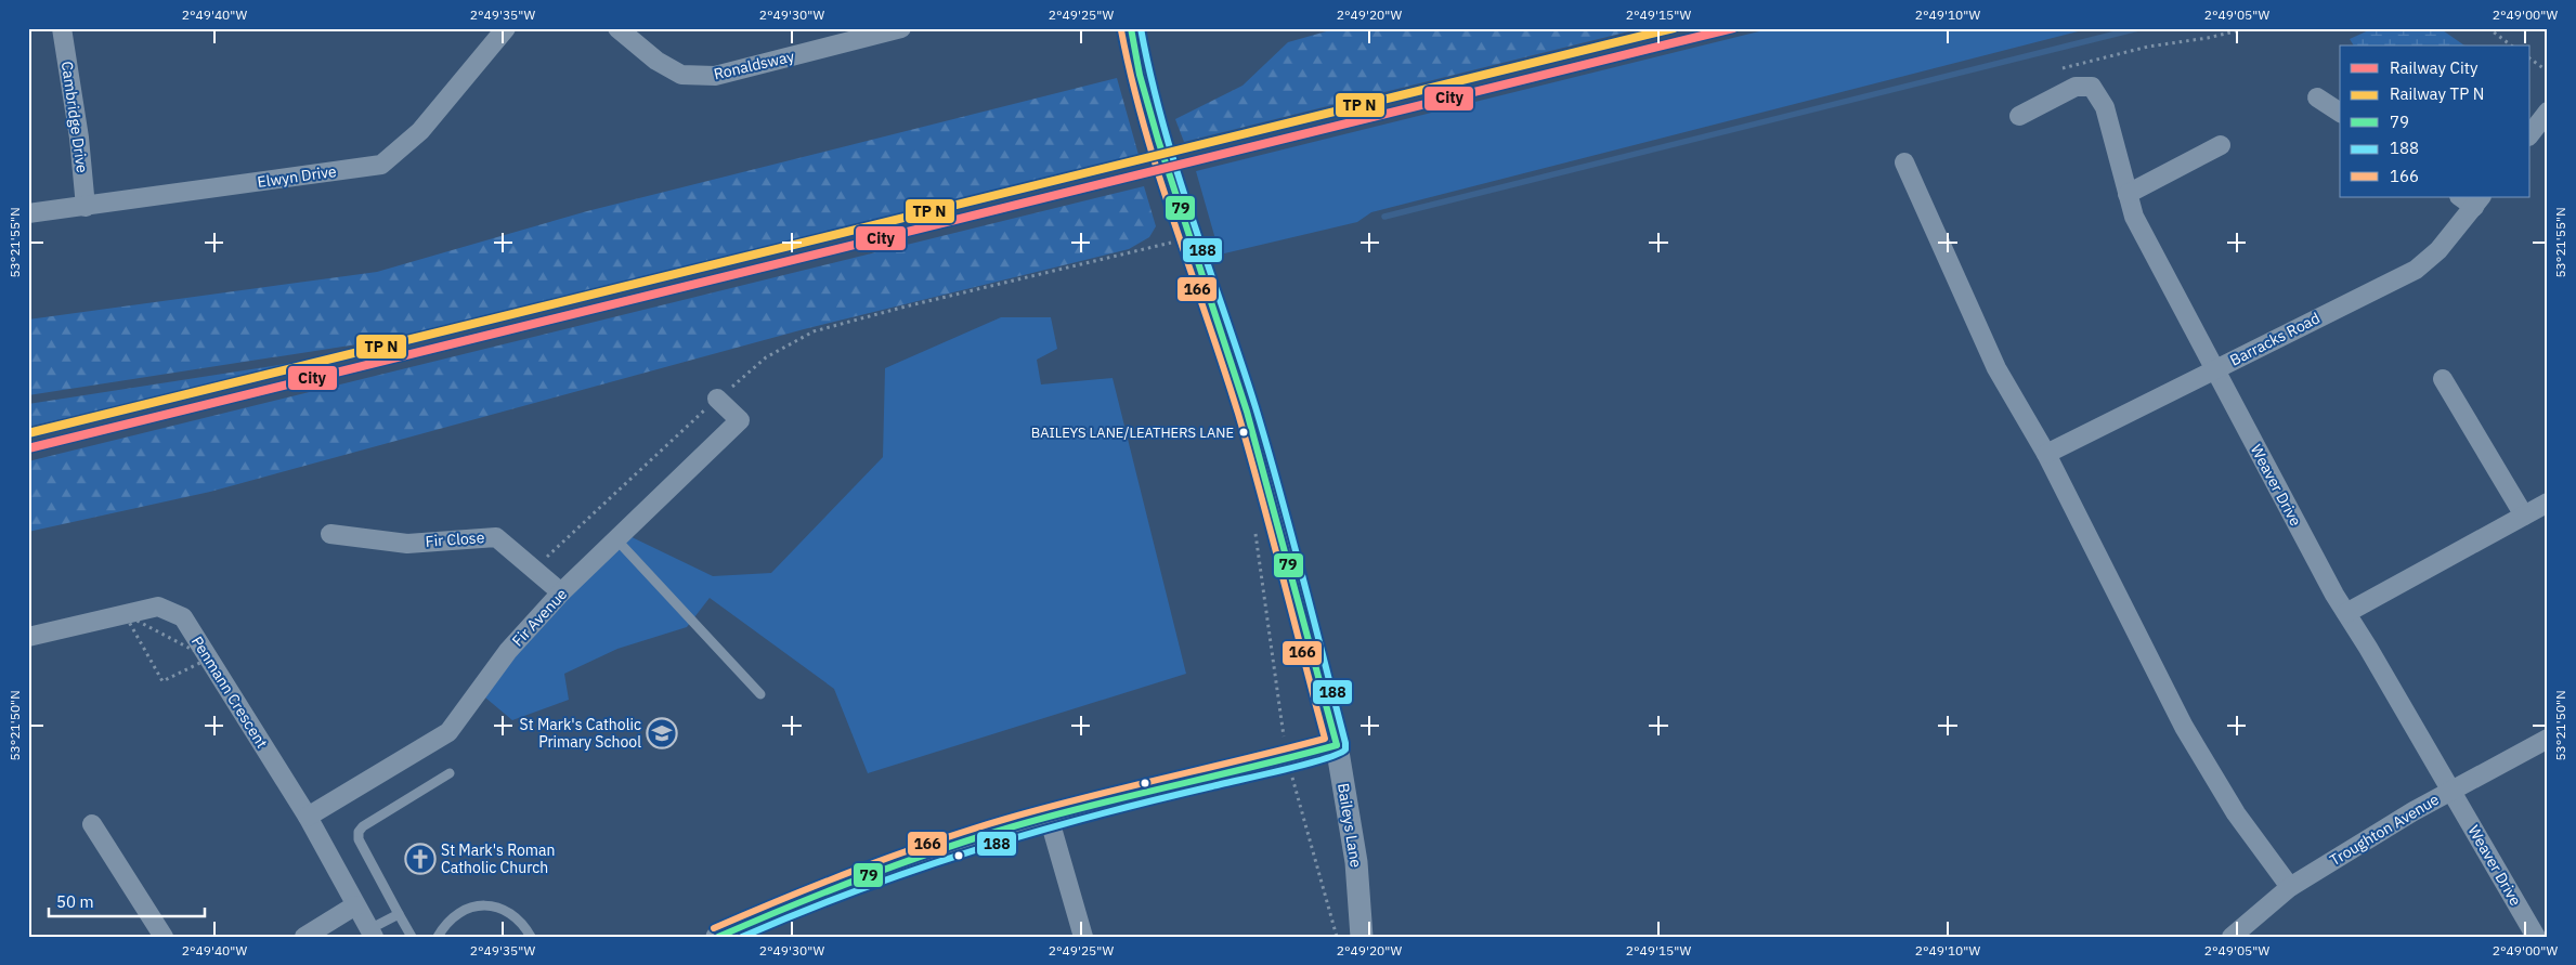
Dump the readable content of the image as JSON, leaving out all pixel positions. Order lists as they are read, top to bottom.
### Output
{
  "streets": {
    "street": [
      "Ronaldsway",
      "Cambridge Drive",
      "Elwyn Drive",
      "Barracks Road",
      "Weaver Drive",
      "Fir Close",
      "Fir Avenue",
      "Penmann Crescent",
      "Baileys Lane",
      "Troughton Avenue"
    ]
  },
  "crossings": [
    ["Cambridge Drive", "Elwyn Drive"],
    ["Barracks Road", "Weaver Drive"],
    ["Weaver Drive", "Troughton Avenue"],
    ["Fir Close", "Fir Avenue"],
    ["Fir Avenue", "Penmann Crescent"]
  ],
  "places": {
    "other": ["BAILEYS LANE/LEATHERS LANE"],
    "school or university": ["St Mark's Catholic Primary School"],
    "church": ["St Mark's Roman Catholic Church"]
  },
  "lines": [
    "rail line City",
    "transit line 79",
    "transit line 188",
    "transit line 166"
  ],
  "legend": [
    "Railway City",
    "Railway TP N",
    "79",
    "188",
    "166"
  ],
  "scale_bar": "50 m",
  "coordinates": [
    "2°49'40\"W",
    "2°49'35\"W",
    "2°49'30\"W",
    "2°49'25\"W",
    "2°49'20\"W",
    "2°49'15\"W",
    "2°49'10\"W",
    "2°49'05\"W",
    "2°49'00\"W",
    "53°21'55\"N",
    "53°21'50\"N"
  ]
}
